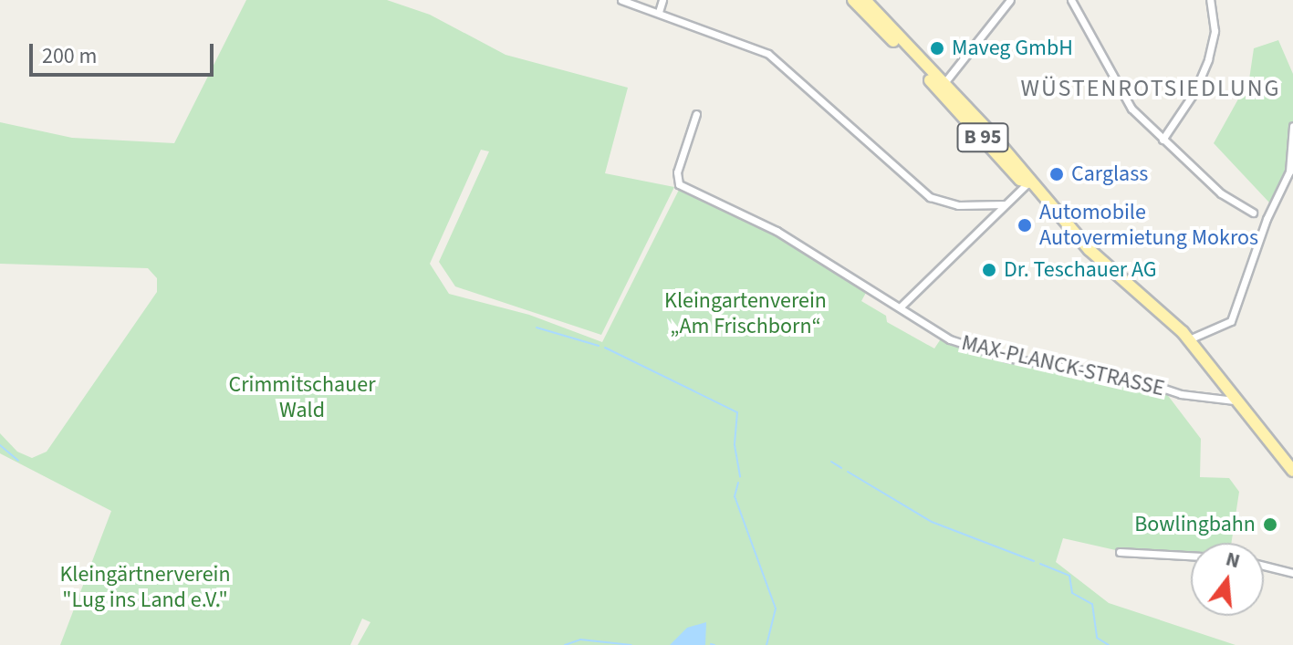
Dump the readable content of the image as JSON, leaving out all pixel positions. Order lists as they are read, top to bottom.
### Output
{
  "streets": {
    "main road": ["B 95"],
    "street": ["MAX-PLANCK-STRASSE"]
  },
  "crossings": [
    ["B 95", "MAX-PLANCK-STRASSE"]
  ],
  "districts": ["WÜSTENROTSIEDLUNG"],
  "parks": ["Kleingartenverein „Am Frischborn“", "Crimmitschauer Wald", "Kleingärtnerverein \"Lug ins Land e.V.\""],
  "places": [
    "Maveg GmbH",
    "Carglass",
    "Automobile Autovermietung Mokros",
    "Dr. Teschauer AG",
    "Bowlingbahn"
  ],
  "scale_bar": "200 m",
  "north": "top"
}
